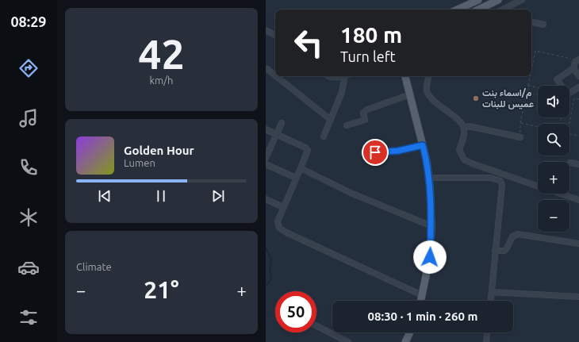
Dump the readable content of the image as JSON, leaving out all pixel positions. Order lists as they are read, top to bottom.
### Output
{
  "places": ["م/اسماء بنت عميس للبنات"],
  "page": {
    "tabs": "08:29",
    "tile": [
      ["42", "km/h"],
      "Climate"
    ],
    "turn": ["180 m", "Turn left"],
    "map_buttons": ["+", "−"],
    "song": ["Golden Hour", "Lumen"],
    "heat": ["−", "21°", "+"],
    "limit": "50",
    "trip": "08:30 · 1 min · 260 m"
  }
}
